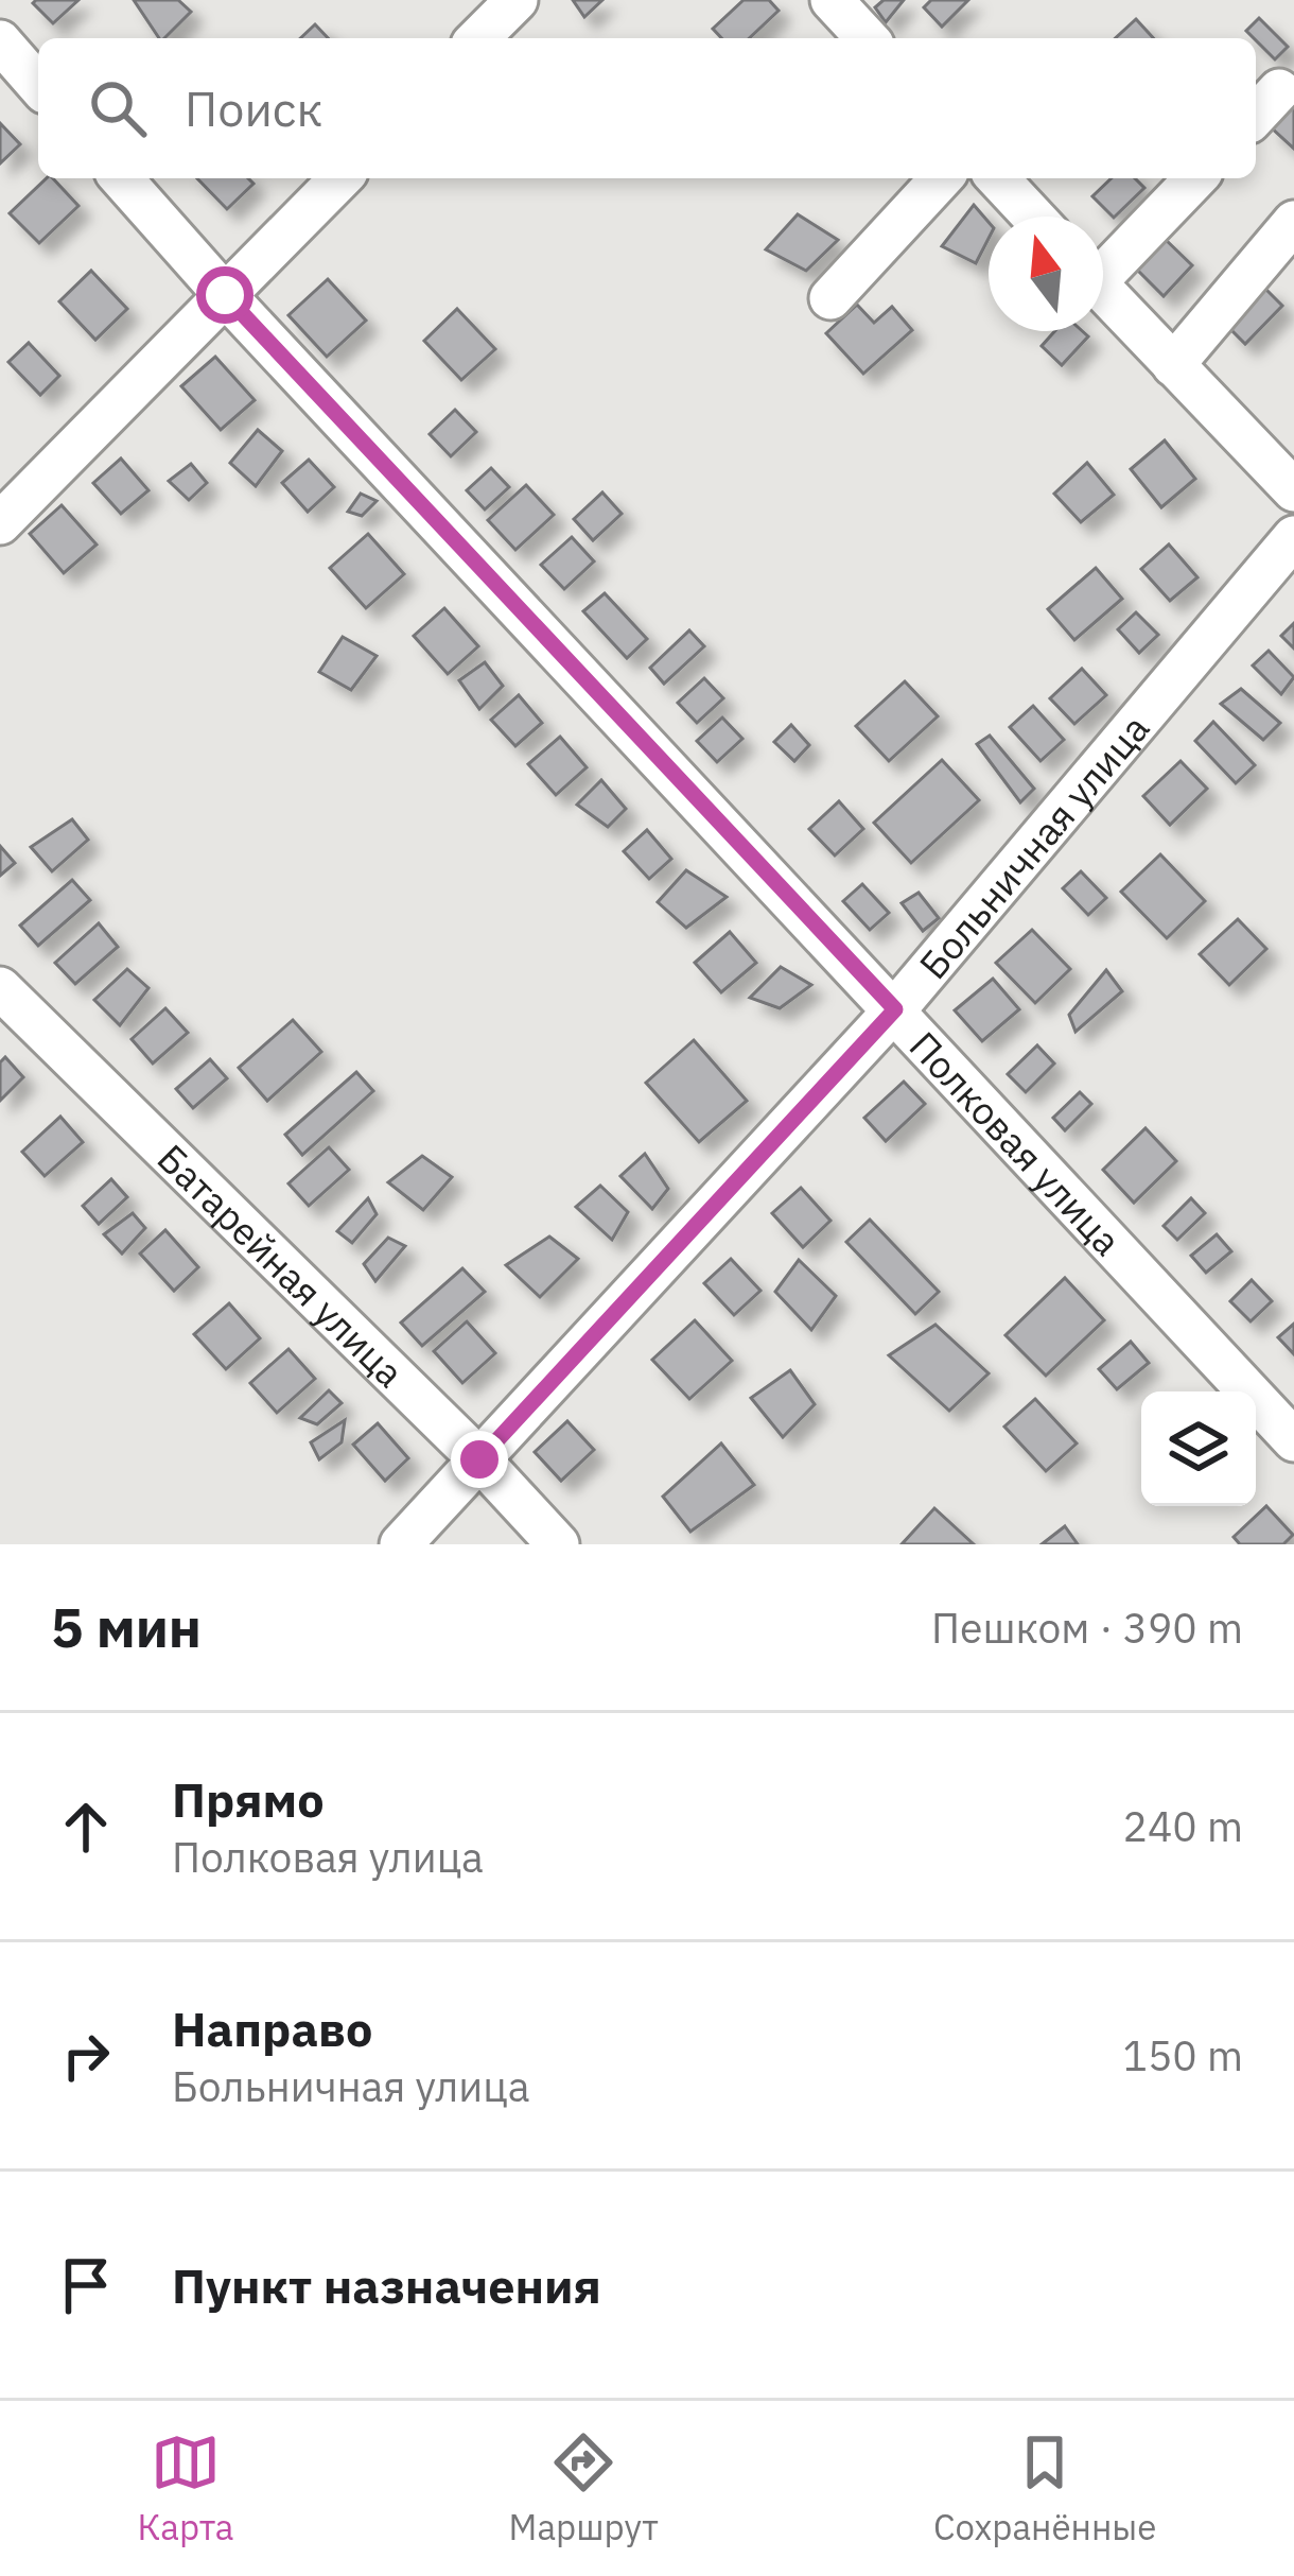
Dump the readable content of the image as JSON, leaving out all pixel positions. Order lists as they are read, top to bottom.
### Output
{
  "streets": {
    "street": ["Больничная улица", "Полковая улица", "Батарейная улица"]
  },
  "crossings": [
    ["Больничная улица", "Полковая улица"],
    ["Больничная улица", "Батарейная улица"]
  ],
  "north": "top",
  "page": {
    "search": "Поиск",
    "heading": ["5 мин", "Пешком · 390 m"],
    "list": [
      ["Прямо", "Полковая улица", "240 m"],
      ["Направо", "Больничная улица", "150 m"],
      "Пункт назначения"
    ],
    "nav": ["Карта", "Маршрут", "Сохранённые"]
  }
}
